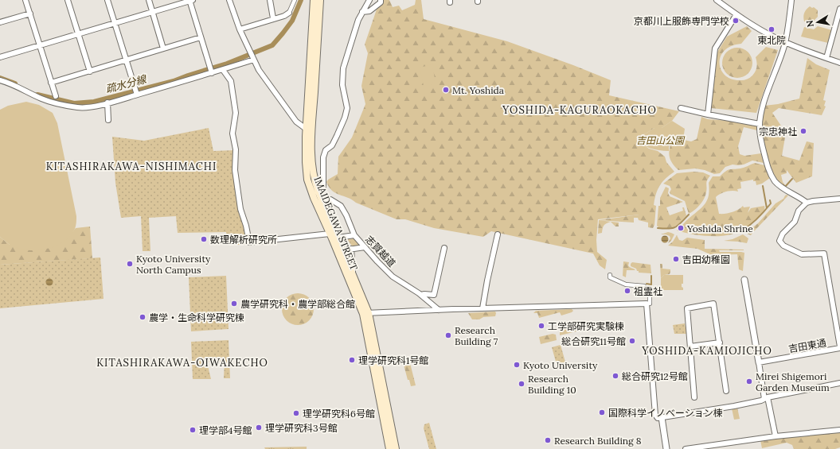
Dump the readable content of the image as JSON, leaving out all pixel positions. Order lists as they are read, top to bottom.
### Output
{
  "streets": {
    "main road": ["IMAIDEGAWA STREET"],
    "street": ["志賀越道", "吉田東通"]
  },
  "crossings": [
    ["IMAIDEGAWA STREET", "志賀越道"]
  ],
  "districts": [
    "YOSHIDA-KAGURAOKACHO",
    "KITASHIRAKAWA-NISHIMACHI",
    "YOSHIDA-KAMIOJICHO",
    "KITASHIRAKAWA-OIWAKECHO"
  ],
  "water": ["疏水分線"],
  "parks": ["吉田山公園"],
  "places": [
    "京都川上服飾専門学校",
    "東北院",
    "Mt. Yoshida",
    "宗忠神社",
    "Yoshida Shrine",
    "数理解析研究所",
    "吉田幼稚園",
    "Kyoto University North Campus",
    "祖霊社",
    "農学研究科・農学部総合館",
    "農学・生命科学研究棟",
    "工学部研究実験棟",
    "Research Building 7",
    "総合研究11号館",
    "理学研究科1号館",
    "Kyoto University",
    "総合研究12号館",
    "Mirei Shigemori Garden Museum",
    "Research Building 10",
    "国際科学イノべーション棟",
    "理学研究科6号館",
    "理学研究科3号館",
    "理学部4号館",
    "Research Building 8"
  ],
  "north": "left"
}
